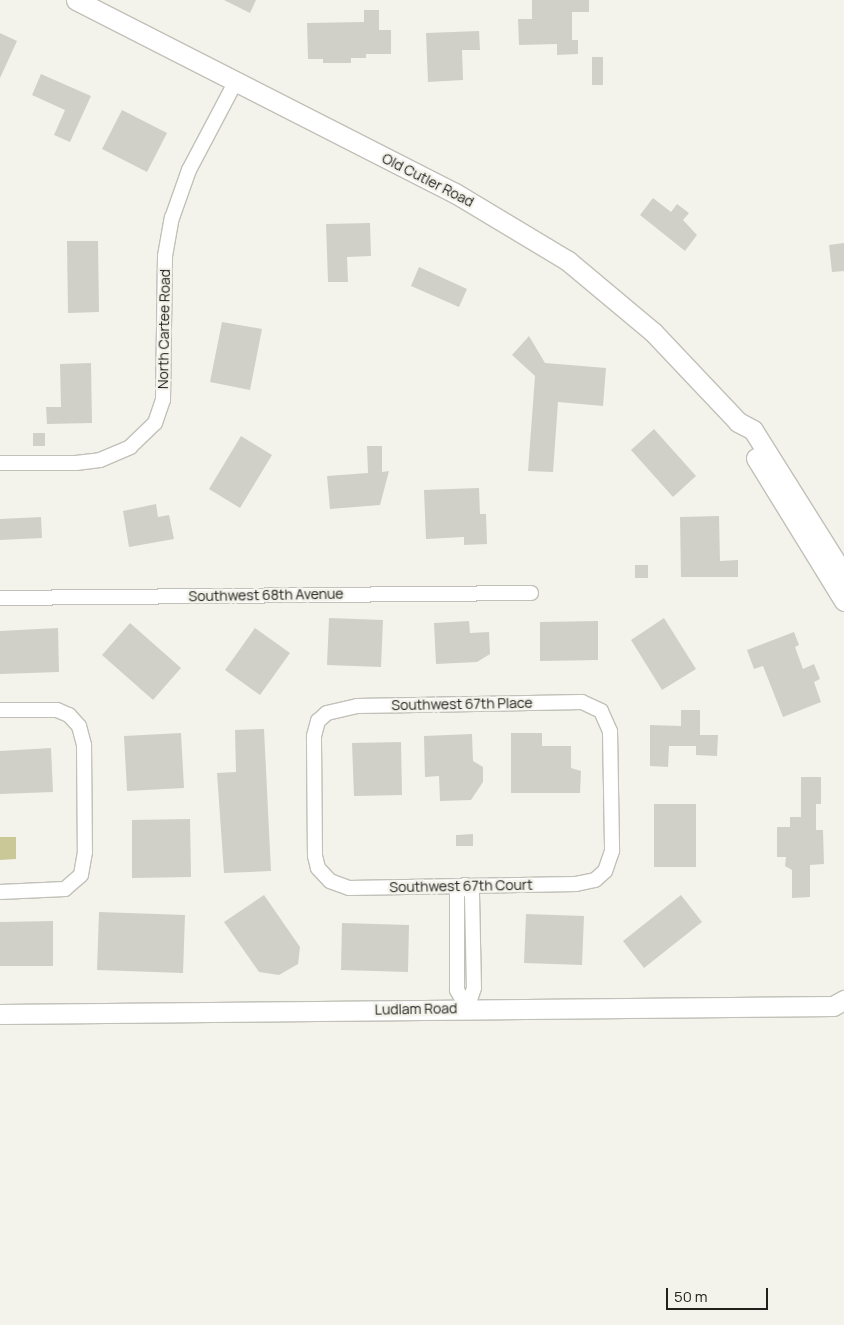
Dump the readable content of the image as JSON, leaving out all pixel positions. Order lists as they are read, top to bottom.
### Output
{
  "streets": {
    "main road": ["Old Cutler Road", "Ludlam Road"],
    "street": [
      "North Cartee Road",
      "Southwest 68th Avenue",
      "Southwest 67th Place",
      "Southwest 67th Court"
    ]
  },
  "crossings": [
    ["Old Cutler Road", "North Cartee Road"],
    ["Southwest 67th Place", "Southwest 67th Court"]
  ],
  "scale_bar": "50 m"
}
